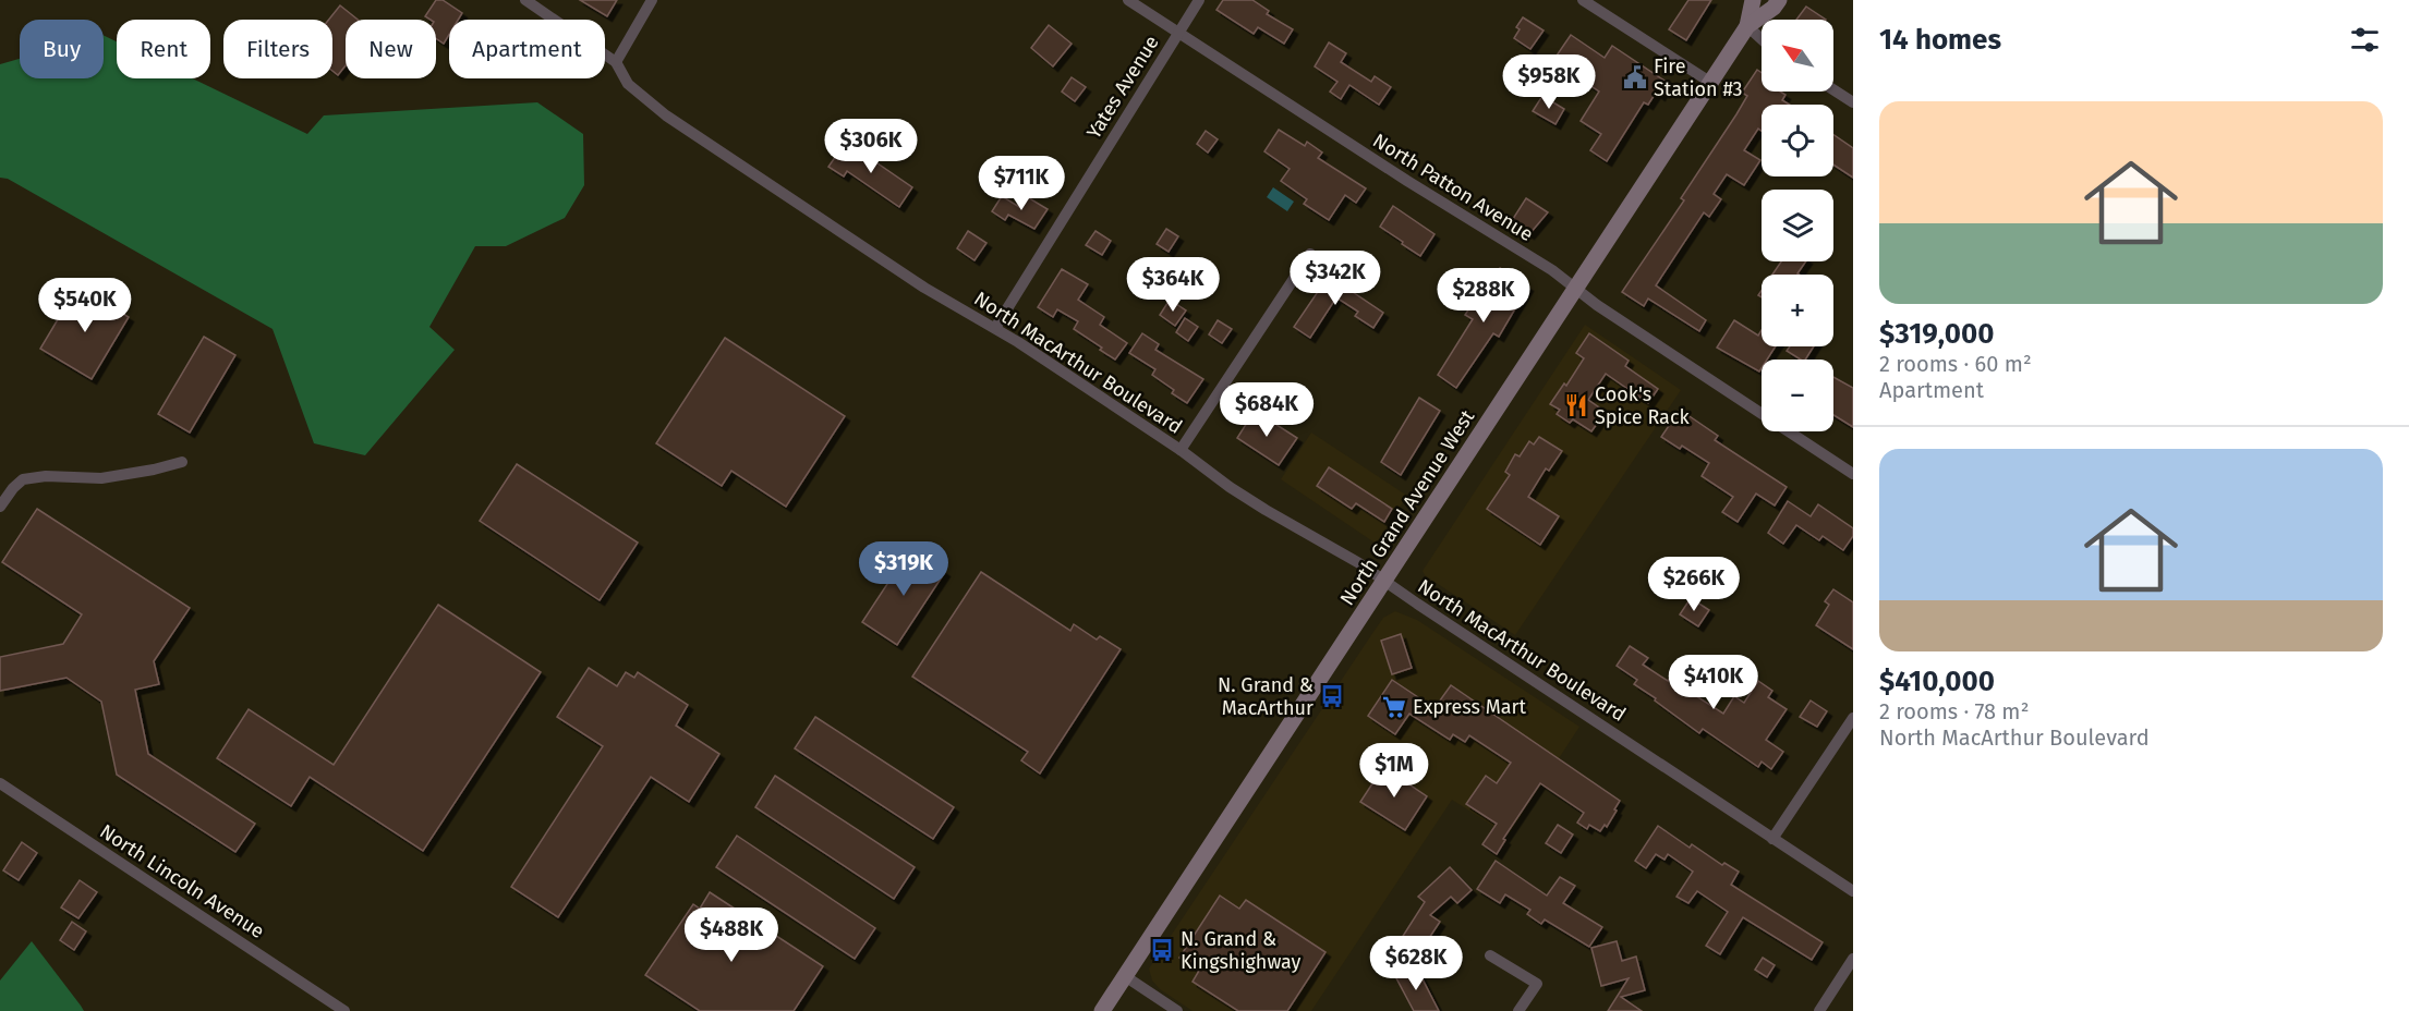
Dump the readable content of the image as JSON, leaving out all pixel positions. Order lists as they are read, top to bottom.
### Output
{
  "streets": {
    "main road": ["North Grand Avenue West"],
    "street": [
      "Yates Avenue",
      "North Patton Avenue",
      "North MacArthur Boulevard",
      "North Lincoln Avenue"
    ]
  },
  "crossings": [
    ["Yates Avenue", "North Patton Avenue"],
    ["Yates Avenue", "North MacArthur Boulevard"],
    ["North Patton Avenue", "North Grand Avenue West"],
    ["North MacArthur Boulevard", "North Grand Avenue West"]
  ],
  "places": {
    "public building": ["Fire Station #3"],
    "restaurant": ["Cook's Spice Rack"],
    "bus stop": ["N. Grand & MacArthur", "N. Grand & Kingshighway"],
    "supermarket": ["Express Mart"]
  },
  "north": "top left",
  "page": {
    "heading": "14 homes",
    "map_buttons": ["+", "−"],
    "chip": [
      "Buy",
      "Rent",
      "Filters",
      "New",
      "Apartment"
    ],
    "price": [
      "$958K",
      "$306K",
      "$711K",
      "$342K",
      "$364K",
      "$288K",
      "$540K",
      "$684K",
      "$319K",
      "$266K",
      "$410K",
      "$1M",
      "$488K",
      "$628K"
    ],
    "list": [
      {
        "name": "$319,000",
        "note": "2 rooms · 60 m² · Apartment"
      },
      {
        "name": "$410,000",
        "note": "2 rooms · 78 m² · North MacArthur Boulevard"
      }
    ]
  }
}
